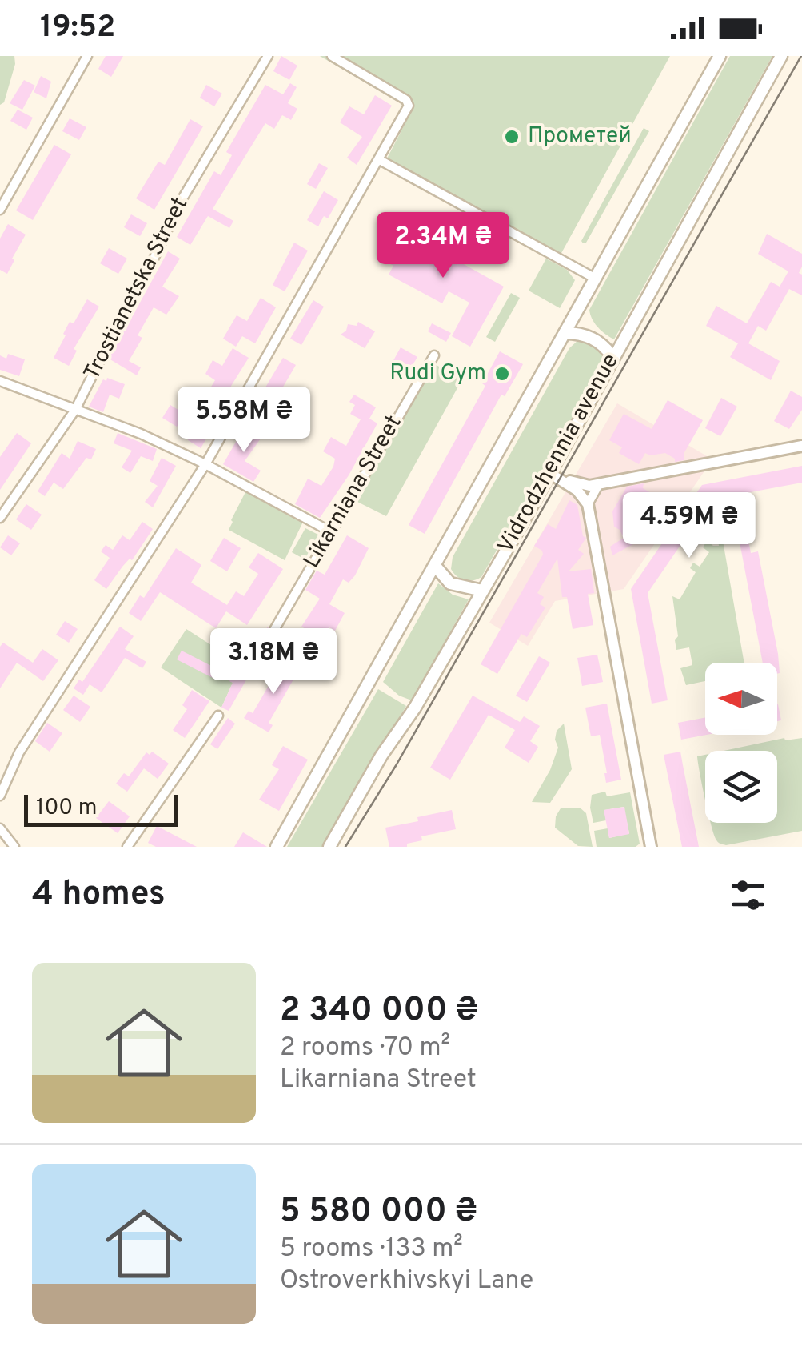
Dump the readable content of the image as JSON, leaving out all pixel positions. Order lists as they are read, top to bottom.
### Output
{
  "streets": {
    "main road": ["Vidrodzhennia avenue"],
    "street": ["Trostianetska Street", "Likarniana Street"]
  },
  "places": ["Прометей", "Rudi Gym"],
  "scale_bar": "100 m",
  "north": "left",
  "page": {
    "status": "19:52",
    "price": [
      "2.34M ₴",
      "5.58M ₴",
      "4.59M ₴",
      "3.18M ₴"
    ],
    "scale": "100 m",
    "heading": "4 homes",
    "list": [
      {
        "name": "2 340 000 ₴",
        "note": "2 rooms · 70 m² · Likarniana Street"
      },
      {
        "name": "5 580 000 ₴",
        "note": "5 rooms · 133 m² · Ostroverkhivskyi Lane"
      }
    ]
  }
}
